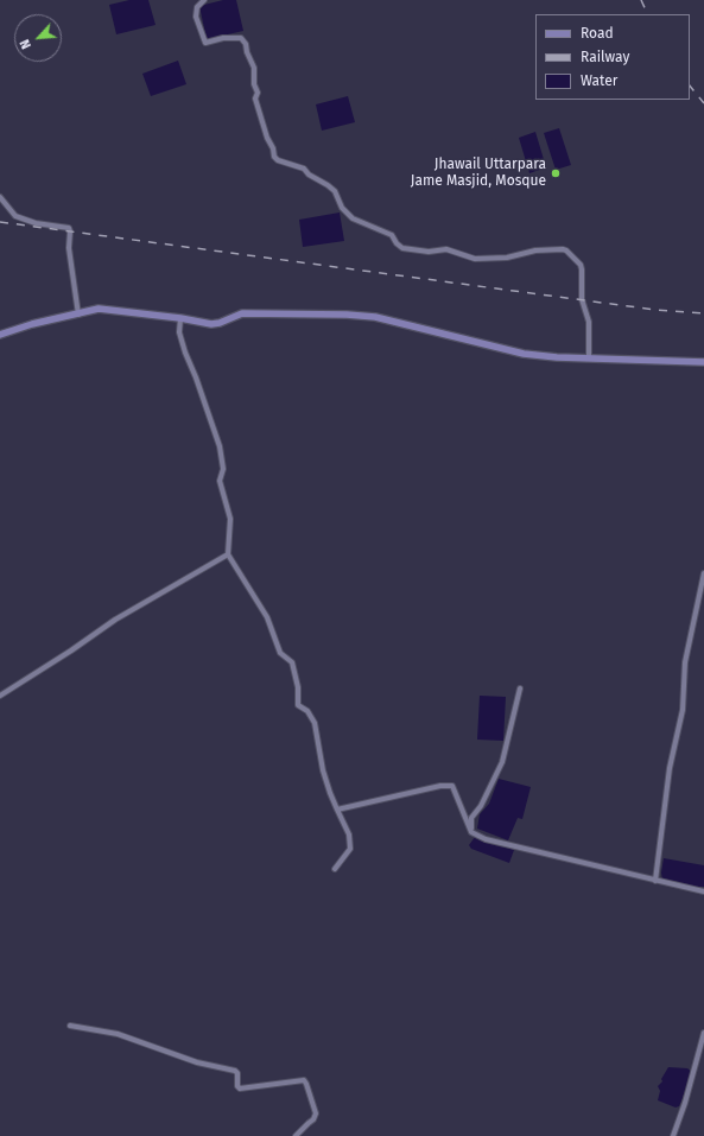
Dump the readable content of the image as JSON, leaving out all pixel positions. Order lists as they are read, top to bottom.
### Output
{
  "places": ["Jhawail Uttarpara Jame Masjid, Mosque"],
  "legend": ["Road", "Railway", "Water"],
  "north": "bottom left"
}
